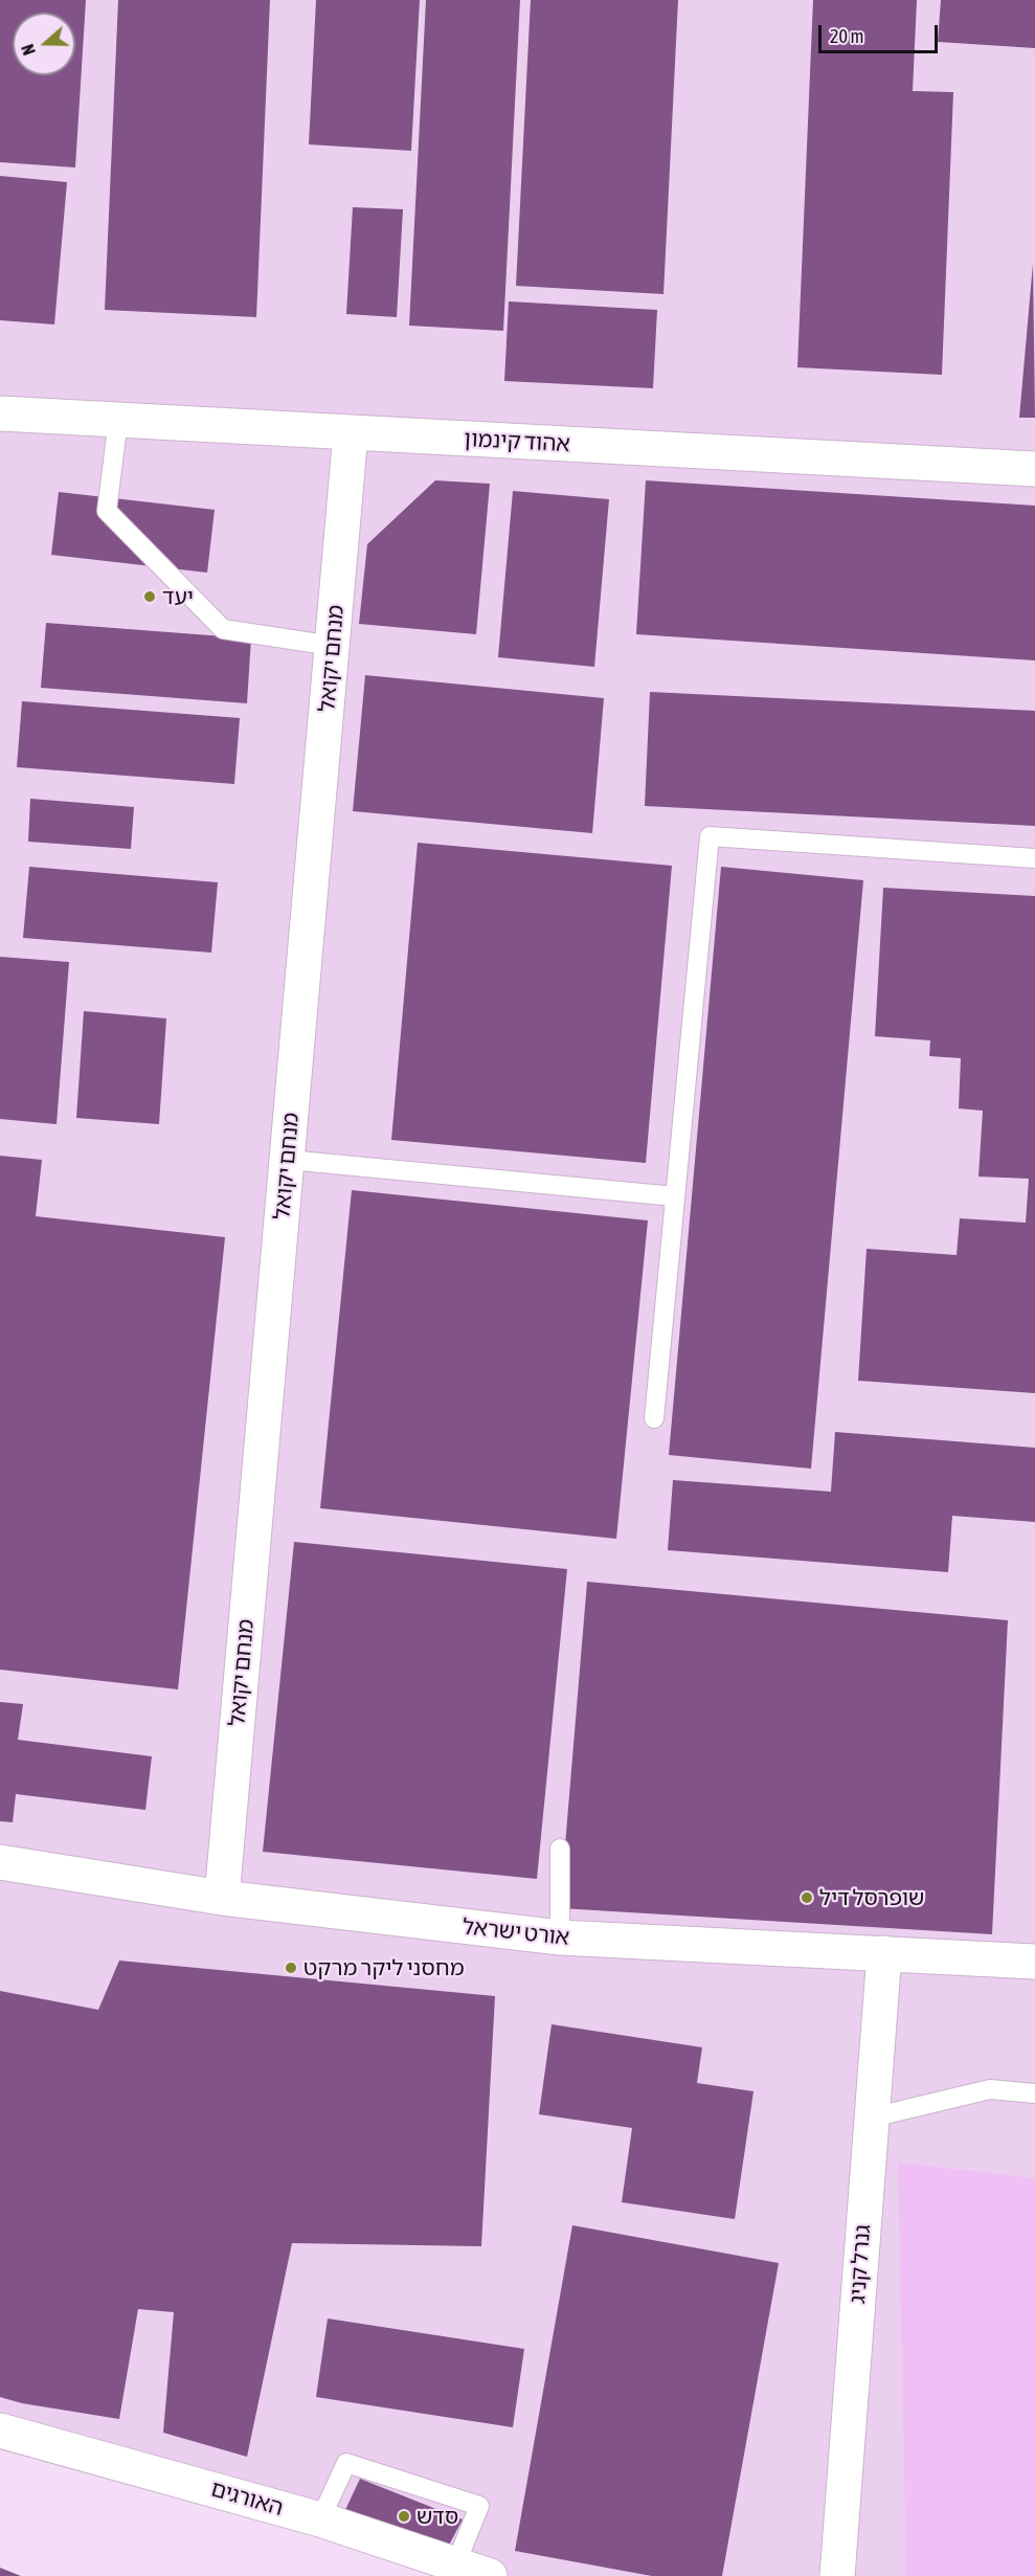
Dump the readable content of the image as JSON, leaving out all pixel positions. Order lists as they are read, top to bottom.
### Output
{
  "streets": {
    "street": [
      "אהוד קינמון",
      "מנחם יקואל",
      "אורט ישראל",
      "גנרל קניג",
      "האורגים"
    ]
  },
  "crossings": [
    ["אהוד קינמון", "מנחם יקואל"],
    ["מנחם יקואל", "אורט ישראל"],
    ["אורט ישראל", "גנרל קניג"]
  ],
  "places": [
    "יעד",
    "שופרסל דיל",
    "מחסני ליקר מרקט",
    "סדש"
  ],
  "scale_bar": "20 m",
  "north": "left"
}
